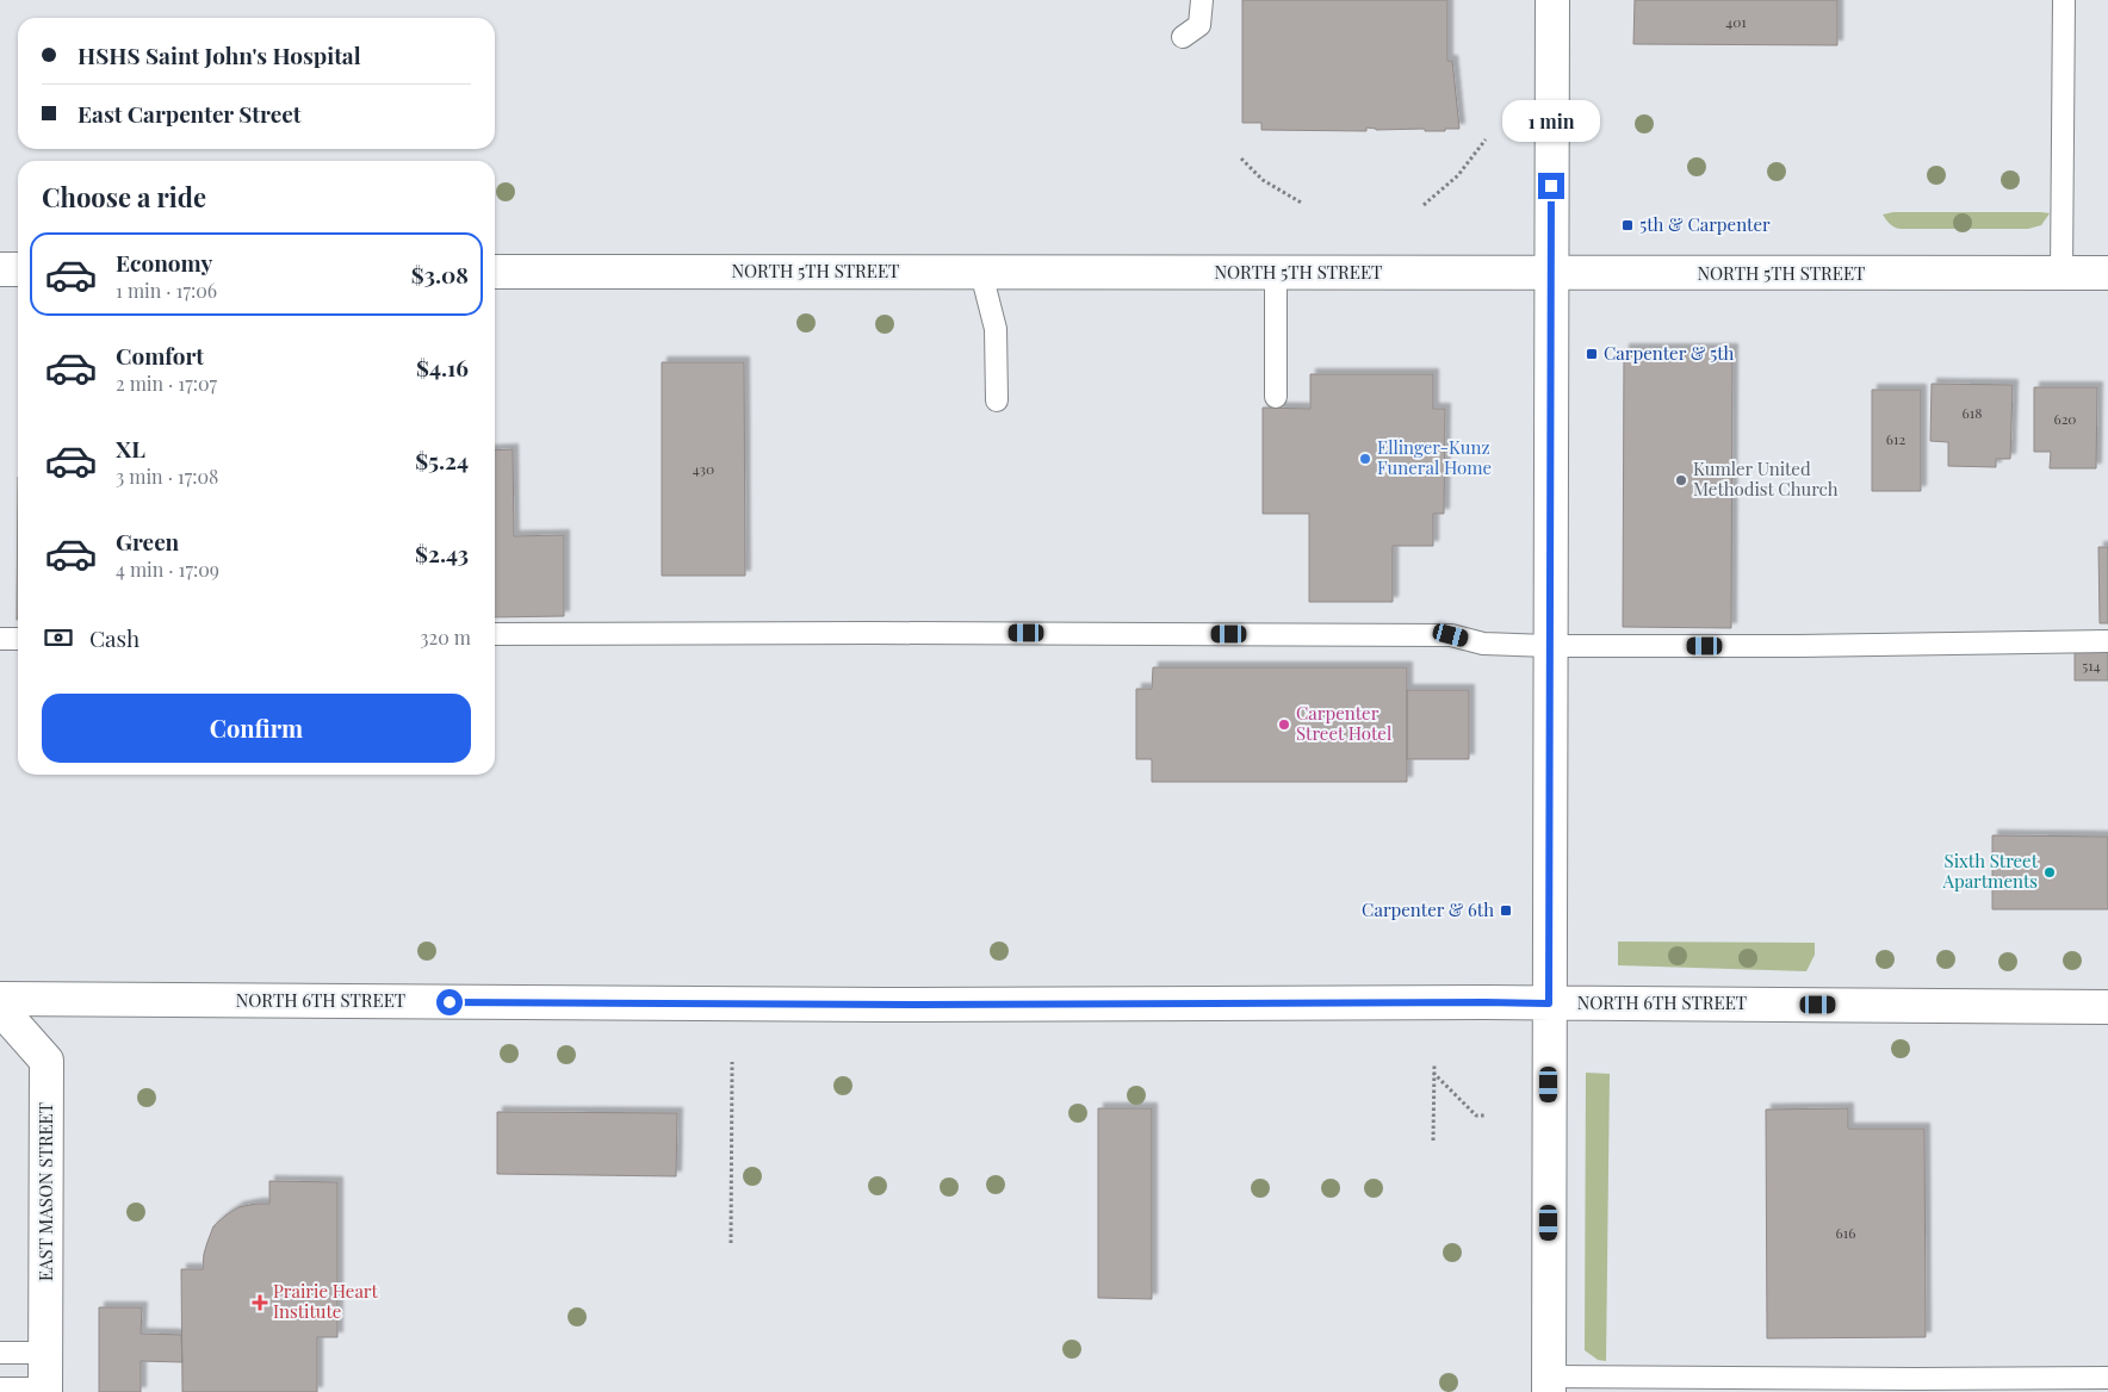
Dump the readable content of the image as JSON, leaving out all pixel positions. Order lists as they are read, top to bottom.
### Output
{
  "streets": {
    "main road": ["NORTH 5TH STREET", "NORTH 6TH STREET", "EAST MASON STREET"]
  },
  "places": {
    "transit": ["5th & Carpenter", "Carpenter & 5th", "Carpenter & 6th"],
    "other": [
      "Ellinger-Kunz Funeral Home",
      "Kumler United Methodist Church",
      "Carpenter Street Hotel",
      "Sixth Street Apartments"
    ],
    "health": ["Prairie Heart Institute"]
  },
  "house_numbers": [
    "401",
    "618",
    "620",
    "612",
    "430",
    "514",
    "616"
  ],
  "page": {
    "banner": ["HSHS Saint John's Hospital", "East Carpenter Street"],
    "bubble": "1 min",
    "heading": "Choose a ride",
    "list": [
      {
        "name": "Economy",
        "note": "1 min · 17:06",
        "value": "$3.08"
      },
      {
        "name": "Comfort",
        "note": "2 min · 17:07",
        "value": "$4.16"
      },
      {
        "name": "XL",
        "note": "3 min · 17:08",
        "value": "$5.24"
      },
      {
        "name": "Green",
        "note": "4 min · 17:09",
        "value": "$2.43"
      }
    ],
    "pay": ["Cash", "320 m"],
    "buttons": "Confirm"
  }
}
